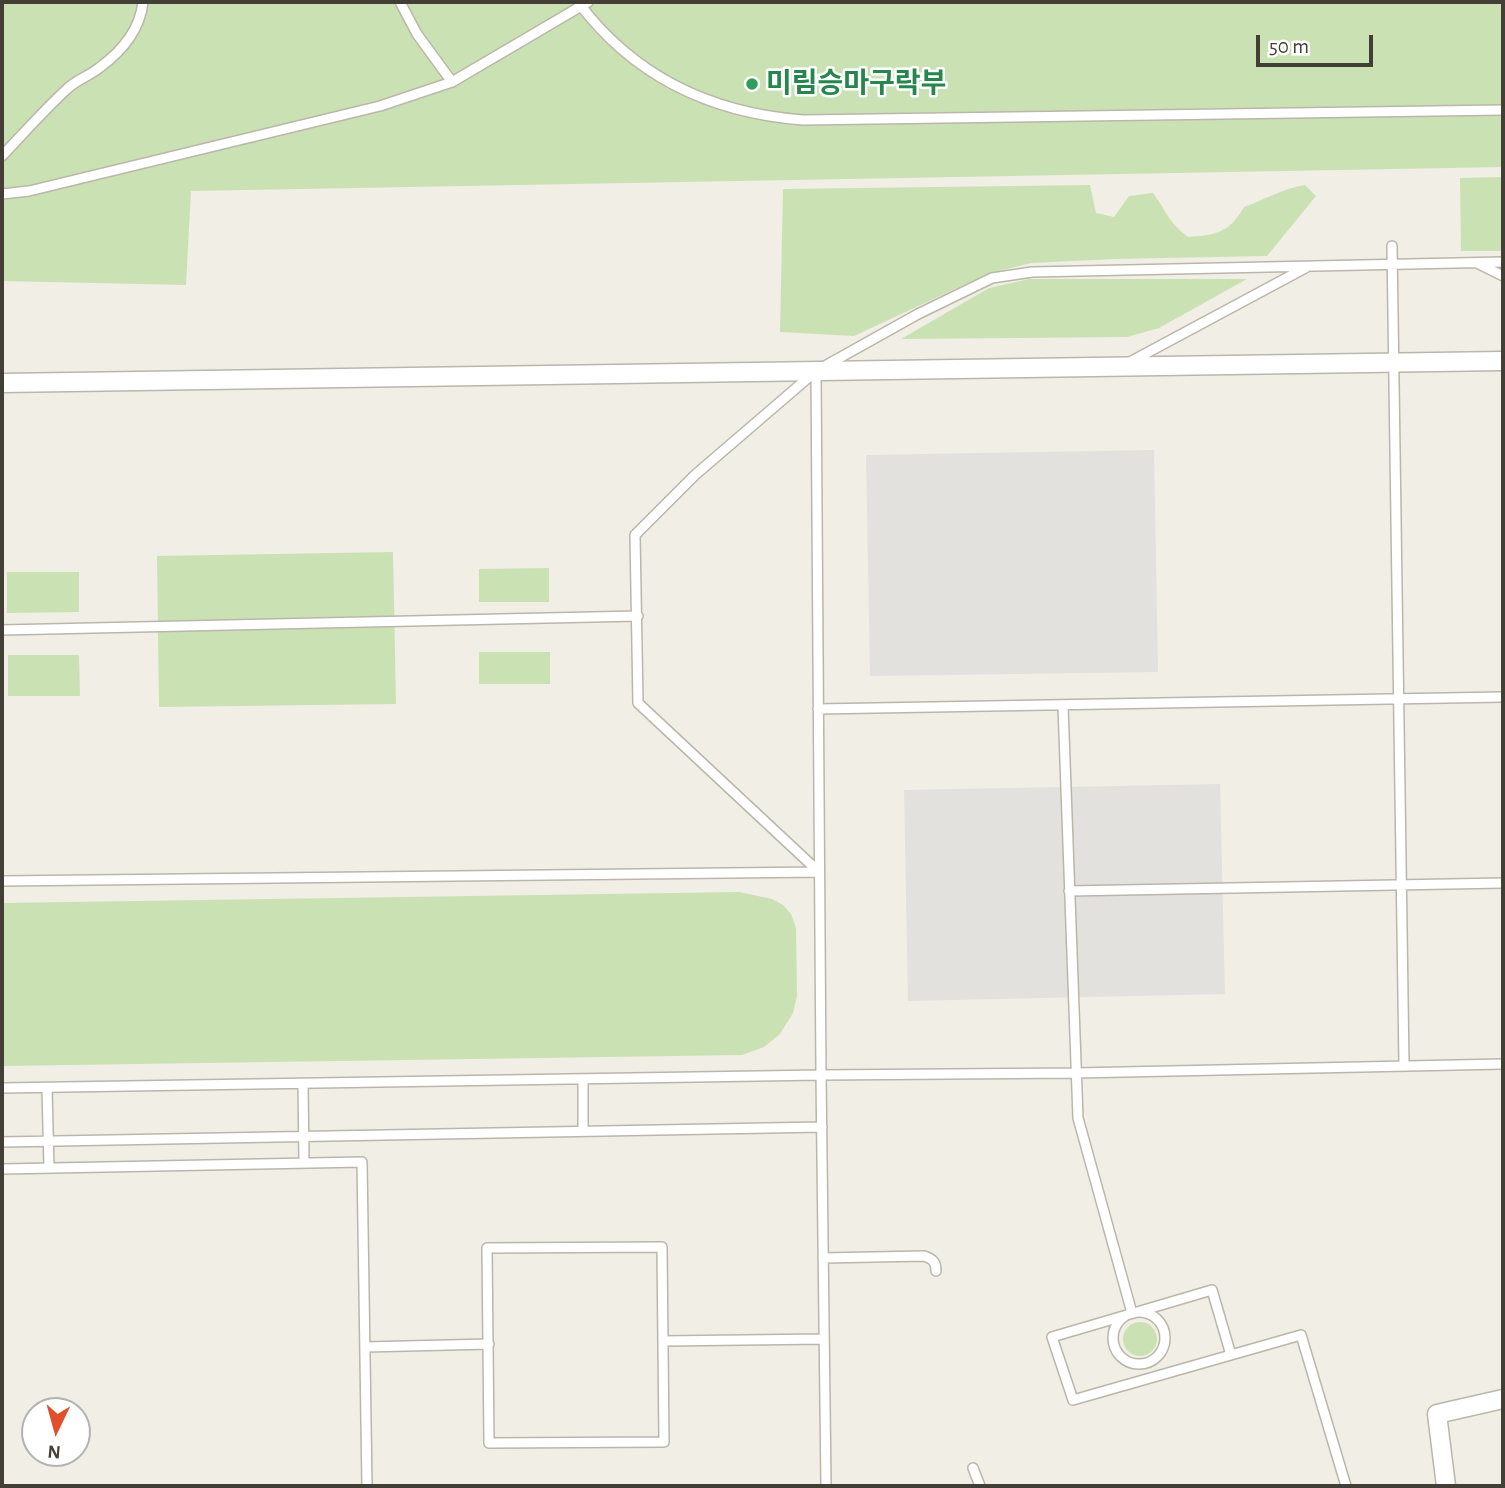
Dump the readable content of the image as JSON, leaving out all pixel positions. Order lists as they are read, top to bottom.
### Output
{
  "places": ["미림승마구락부"],
  "scale_bar": "50 m",
  "north": "bottom"
}
